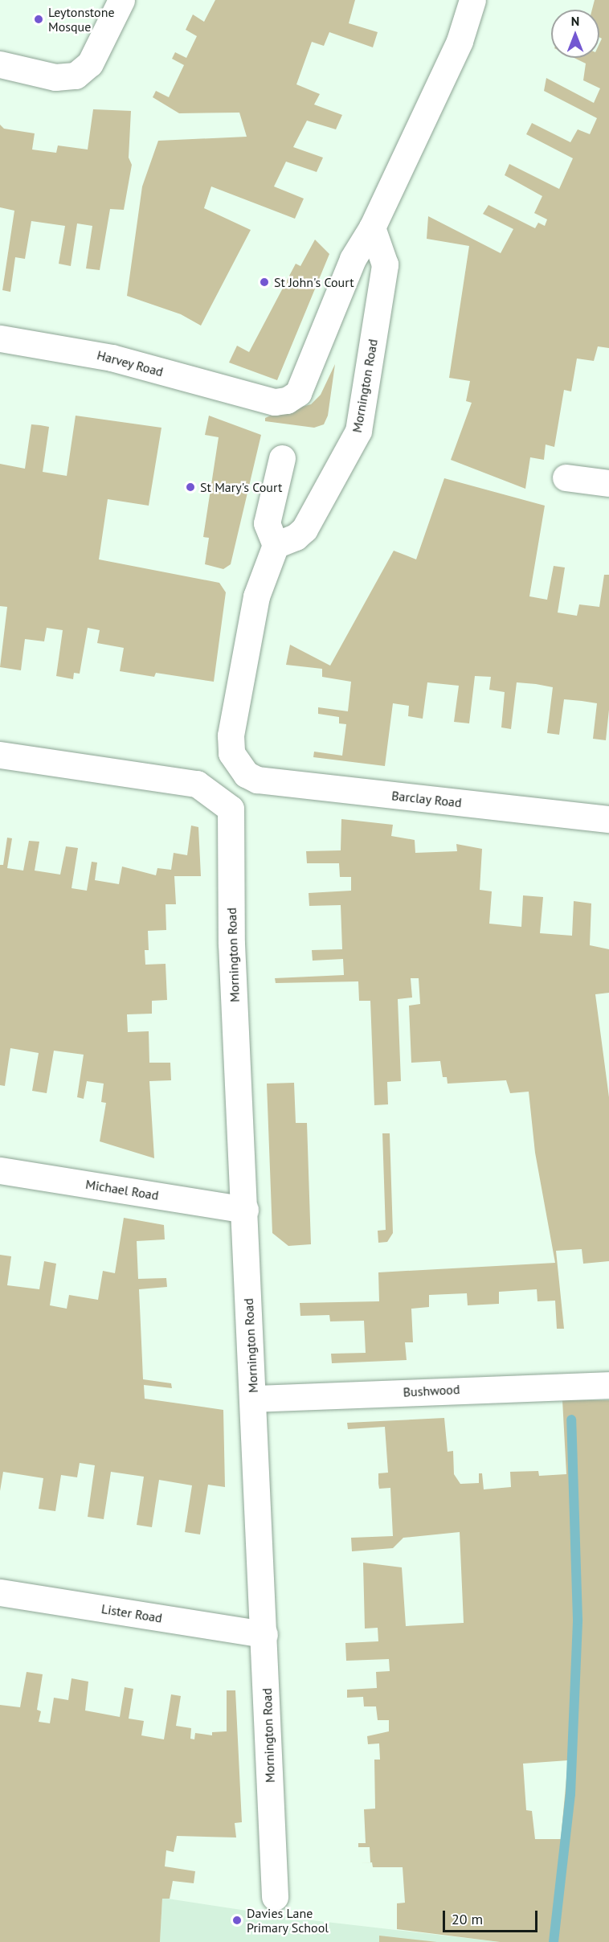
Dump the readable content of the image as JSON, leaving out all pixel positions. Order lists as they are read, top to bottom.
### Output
{
  "streets": {
    "street": [
      "Harvey Road",
      "Mornington Road",
      "Barclay Road",
      "Michael Road",
      "Bushwood",
      "Lister Road"
    ]
  },
  "crossings": [
    ["Harvey Road", "Mornington Road"],
    ["Mornington Road", "Barclay Road"],
    ["Mornington Road", "Michael Road"],
    ["Mornington Road", "Bushwood"],
    ["Mornington Road", "Lister Road"]
  ],
  "places": [
    "Leytonstone Mosque",
    "St John's Court",
    "St Mary's Court",
    "Davies Lane Primary School"
  ],
  "scale_bar": "20 m",
  "north": "top"
}
